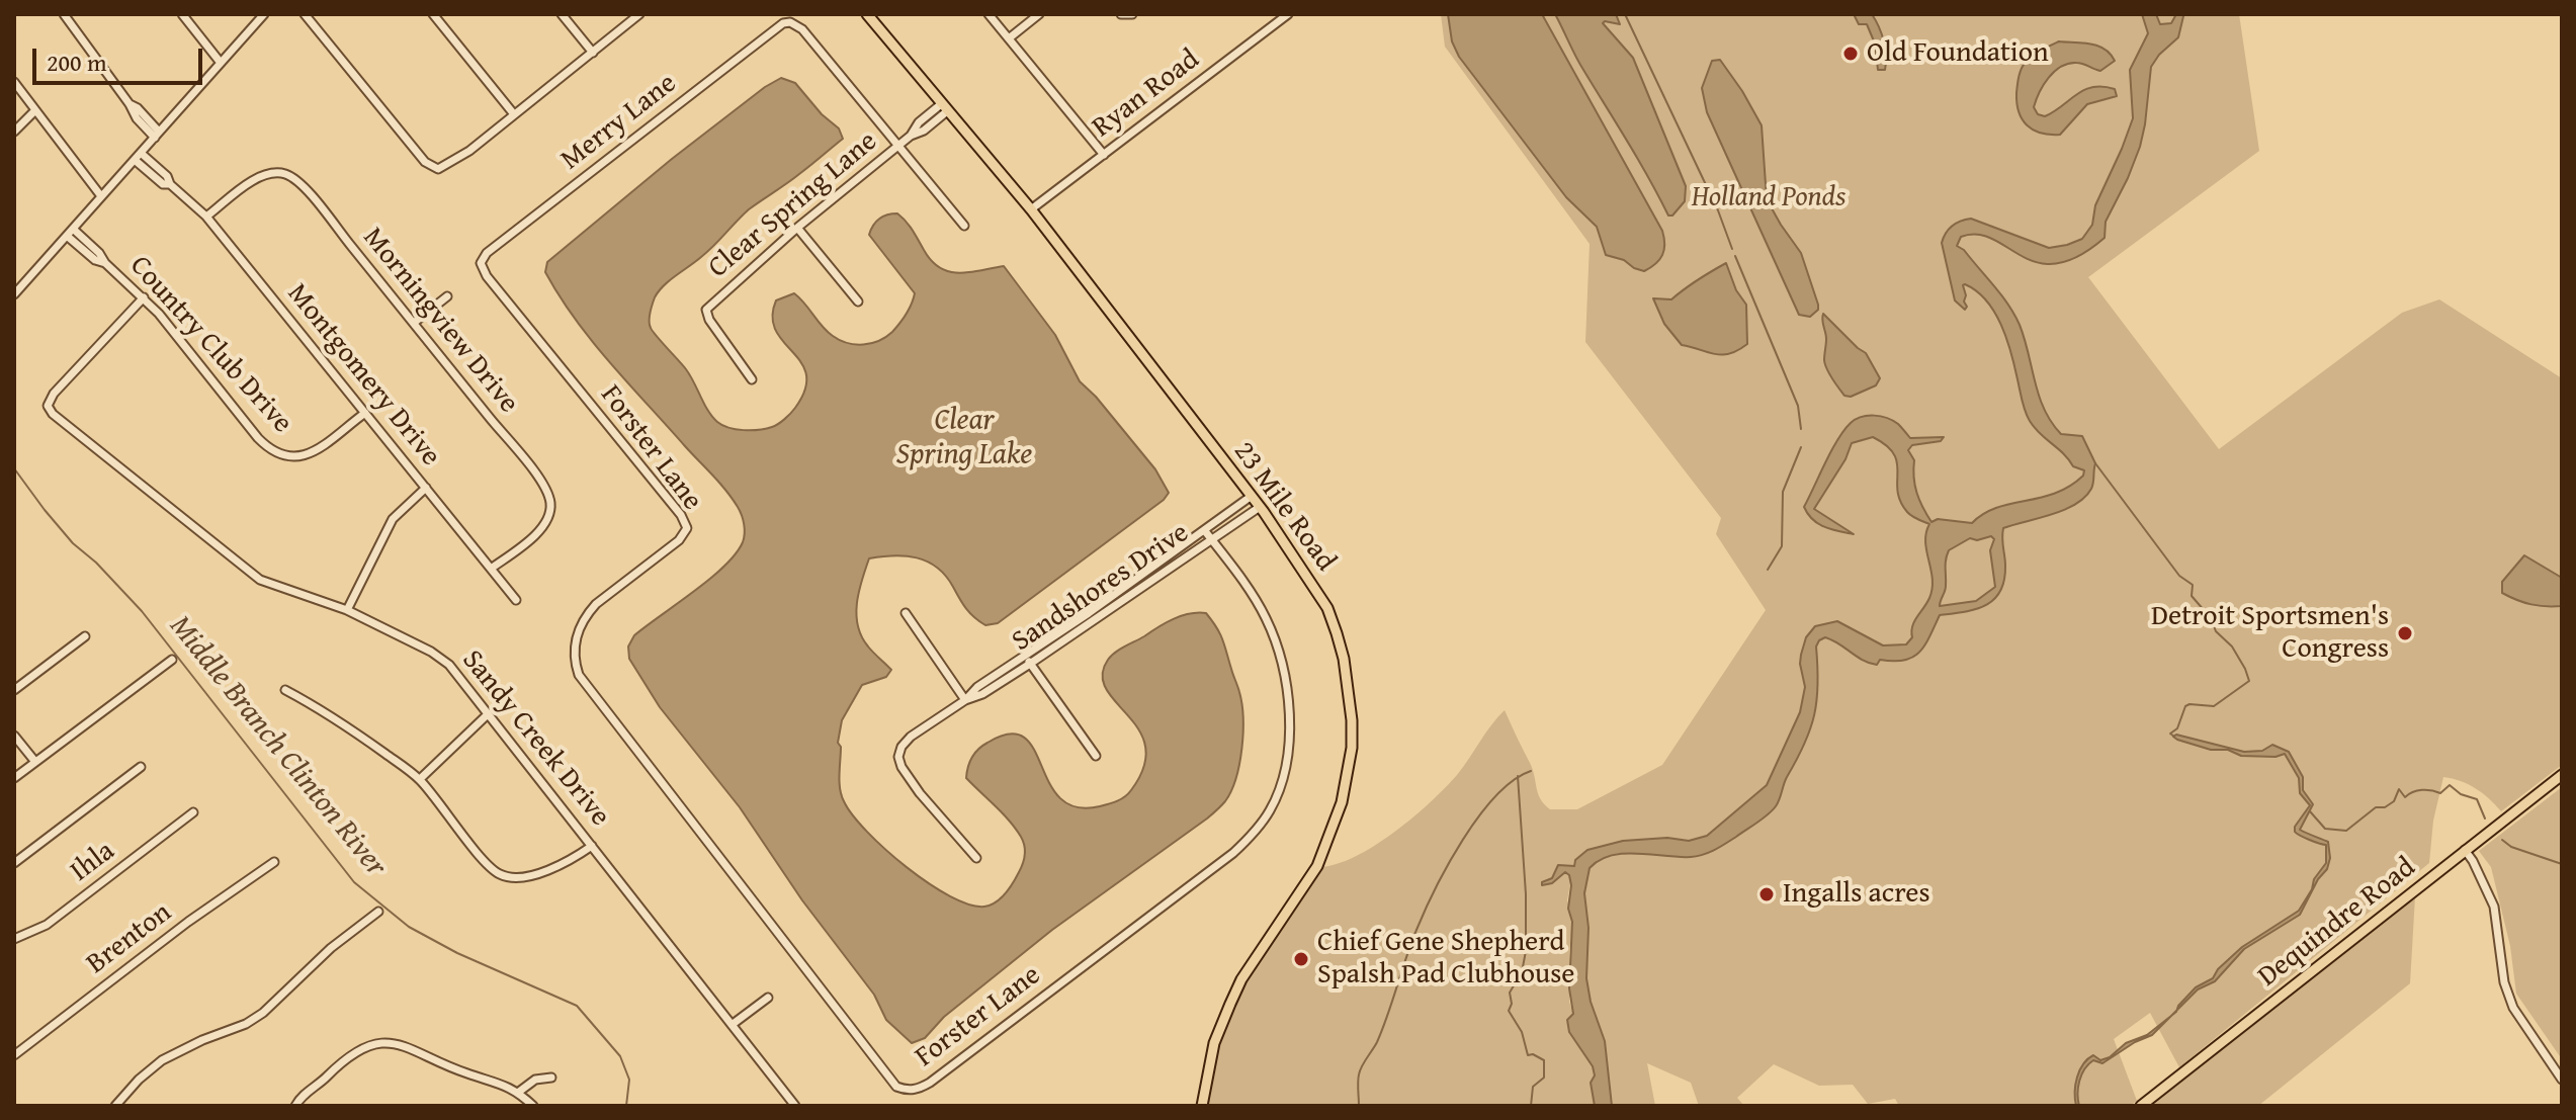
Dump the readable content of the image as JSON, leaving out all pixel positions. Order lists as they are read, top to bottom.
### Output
{
  "streets": {
    "main road": ["23 Mile Road", "Dequindre Road"],
    "street": [
      "Ryan Road",
      "Merry Lane",
      "Clear Spring Lane",
      "Morningview Drive",
      "Country Club Drive",
      "Montgomery Drive",
      "Forster Lane",
      "Sandshores Drive",
      "Sandy Creek Drive",
      "Ihla",
      "Brenton"
    ]
  },
  "crossings": [
    ["Ryan Road", "23 Mile Road"],
    ["Merry Lane", "Clear Spring Lane"],
    ["Merry Lane", "Forster Lane"],
    ["Clear Spring Lane", "23 Mile Road"],
    ["Morningview Drive", "Montgomery Drive"],
    ["Country Club Drive", "Montgomery Drive"],
    ["Country Club Drive", "Sandy Creek Drive"],
    ["Forster Lane", "Sandshores Drive"],
    ["23 Mile Road", "Sandshores Drive"]
  ],
  "water": ["Clear Spring Lake", "Middle Branch Clinton River"],
  "parks": ["Holland Ponds"],
  "places": [
    "Old Foundation",
    "Detroit Sportsmen's Congress",
    "Ingalls acres",
    "Chief Gene Shepherd Spalsh Pad Clubhouse"
  ],
  "scale_bar": "200 m"
}
